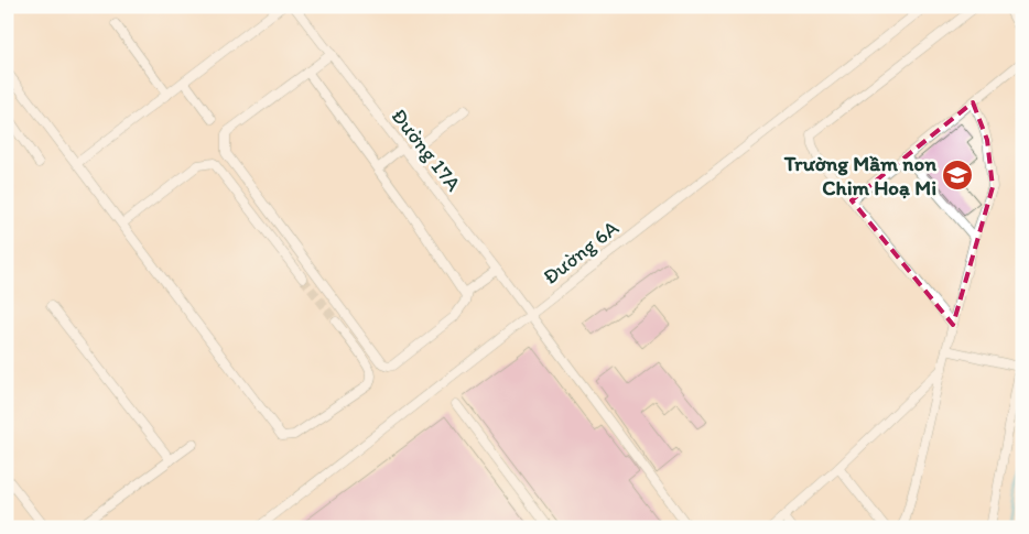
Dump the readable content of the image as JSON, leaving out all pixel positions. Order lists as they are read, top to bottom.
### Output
{
  "streets": {
    "street": ["Đường 17A", "Đường 6A"]
  },
  "crossings": [
    ["Đường 17A", "Đường 6A"]
  ],
  "places": {
    "school or university": ["Trường Mầm non Chim Hoạ Mi"]
  }
}
